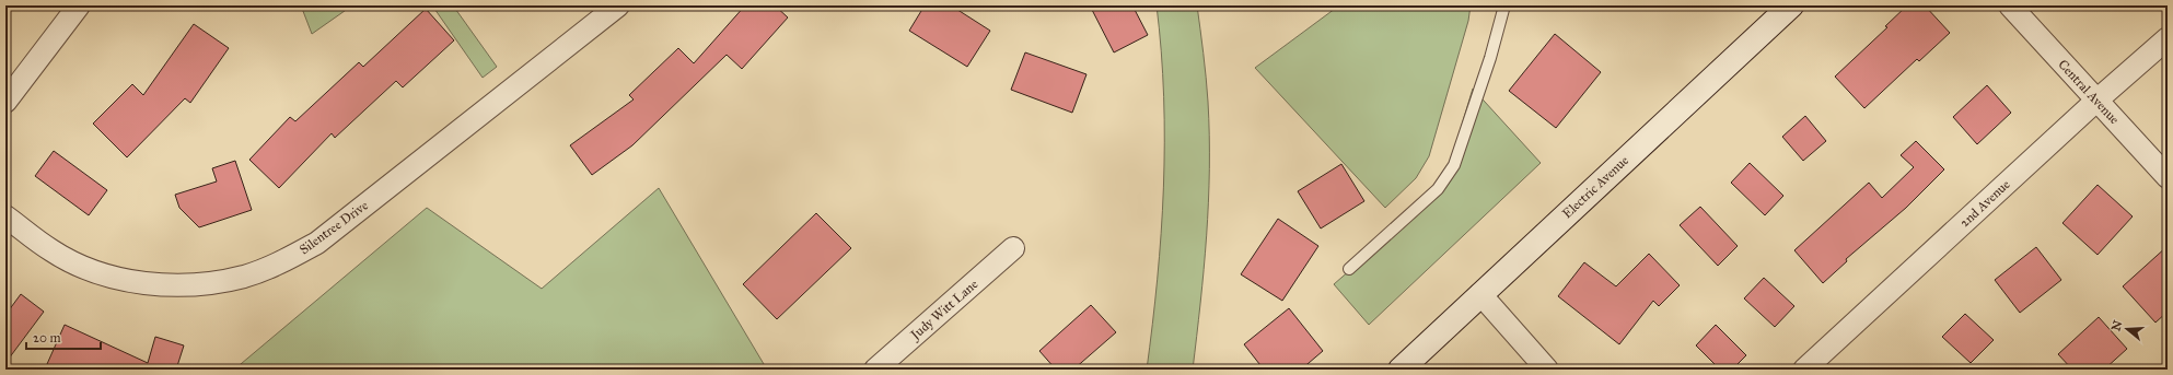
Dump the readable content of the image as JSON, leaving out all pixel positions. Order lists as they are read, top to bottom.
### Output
{
  "streets": {
    "street": [
      "Central Avenue",
      "Electric Avenue",
      "2nd Avenue",
      "Silentree Drive",
      "Judy Witt Lane"
    ]
  },
  "crossings": [
    ["Central Avenue", "2nd Avenue"]
  ],
  "scale_bar": "20 m",
  "north": "left"
}
